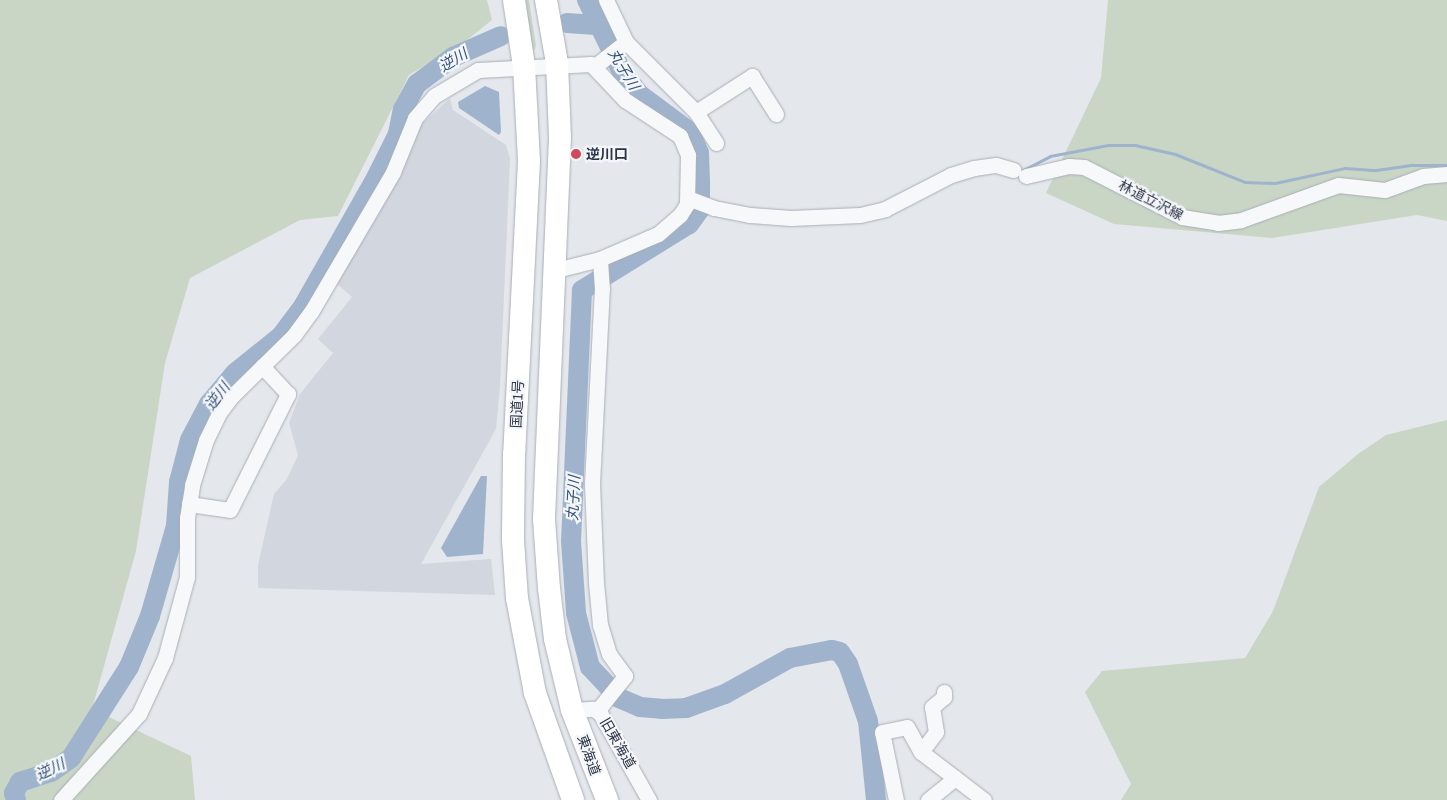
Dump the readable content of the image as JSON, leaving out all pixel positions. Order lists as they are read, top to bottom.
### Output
{
  "streets": {
    "highway": ["国道1号", "東海道"],
    "street": ["林道立沢線", "旧東海道"]
  },
  "crossings": [
    ["旧東海道", "東海道"]
  ],
  "water": ["逆川", "丸子川"],
  "places": ["逆川口"]
}
